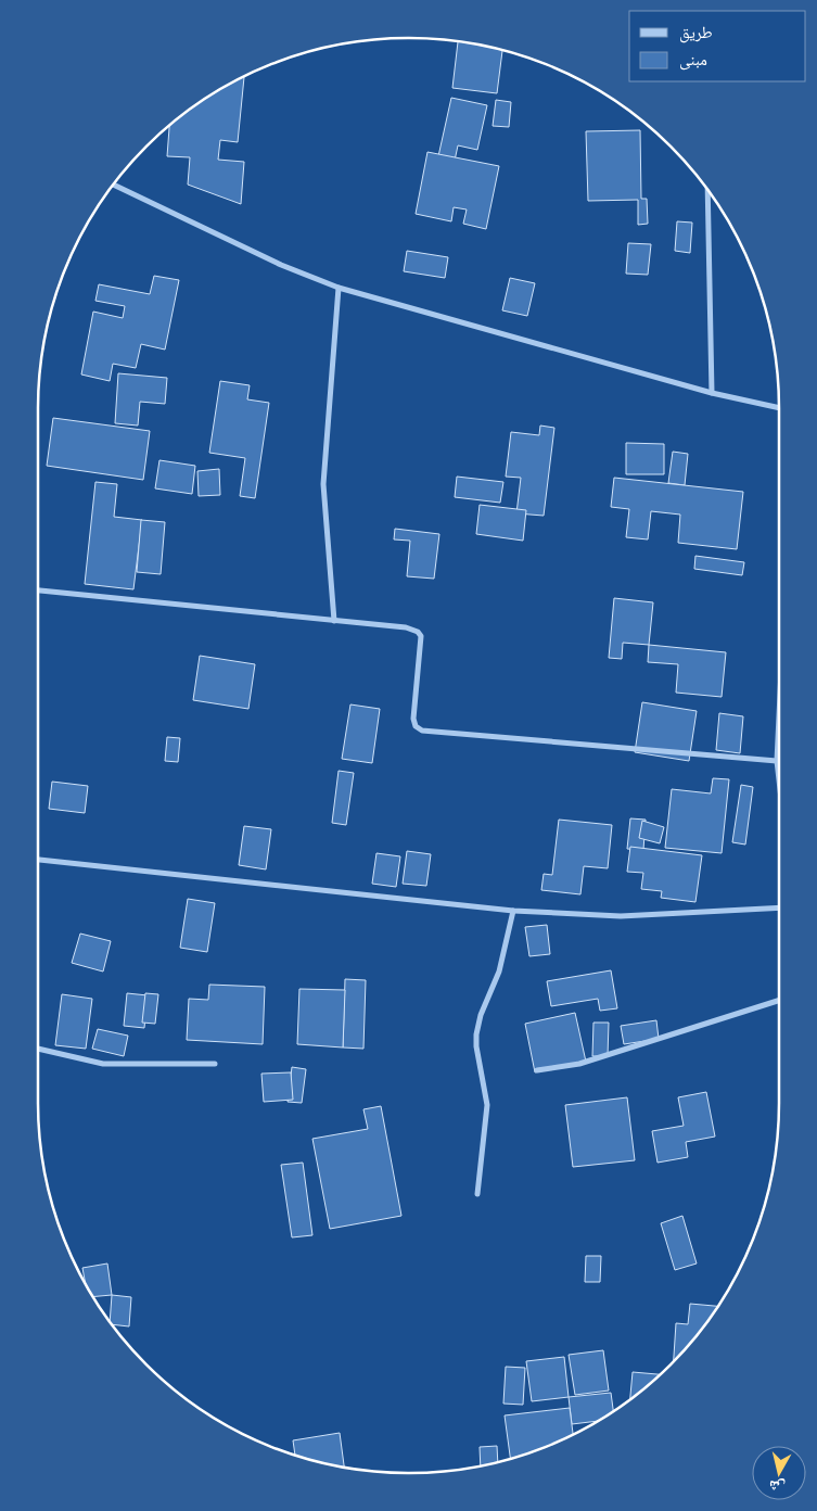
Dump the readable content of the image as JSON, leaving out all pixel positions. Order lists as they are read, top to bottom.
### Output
{
  "legend": ["طريق", "مبنى"],
  "north": "bottom"
}
